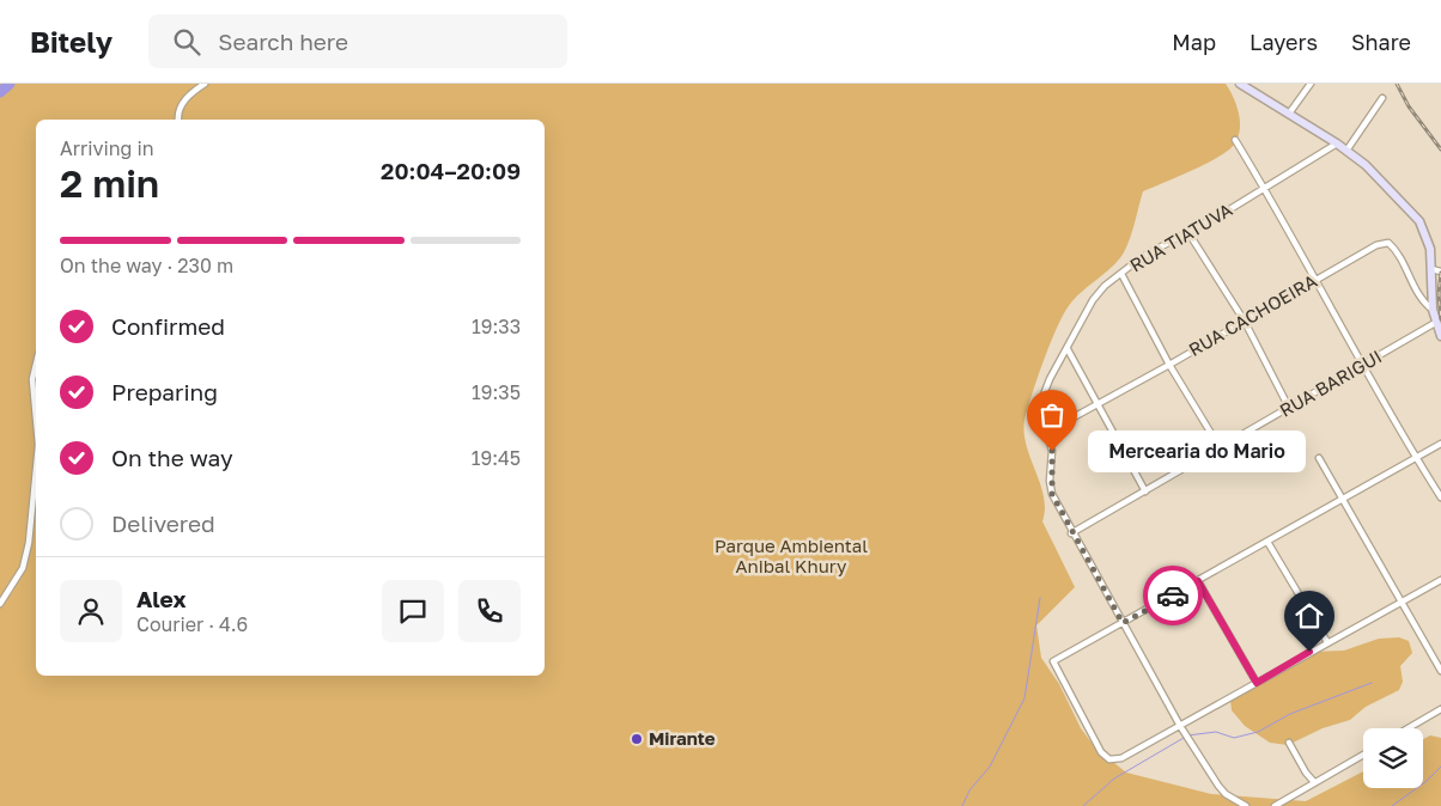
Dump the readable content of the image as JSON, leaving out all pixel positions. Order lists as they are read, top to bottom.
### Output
{
  "streets": {
    "street": ["RUA TIATUVA", "RUA CACHOEIRA", "RUA BARIGUI"]
  },
  "crossings": [
    ["RUA TIATUVA", "RUA CACHOEIRA"],
    ["RUA TIATUVA", "RUA BARIGUI"]
  ],
  "parks": ["Parque Ambiental Anibal Khury"],
  "places": ["Mercearia do Mario", "Mirante"],
  "page": {
    "header": "Bitely",
    "search": "Search here",
    "nav": ["Map", "Layers", "Share"],
    "heading": ["2 min", "Arriving in", "20:04–20:09"],
    "panel": ["Alex", "Courier · 4.6"],
    "bar": "On the way · 230 m",
    "list": [
      ["Confirmed", "19:33"],
      ["Preparing", "19:35"],
      ["On the way", "19:45"],
      "Delivered"
    ],
    "bubble": "Mercearia do Mario"
  }
}
